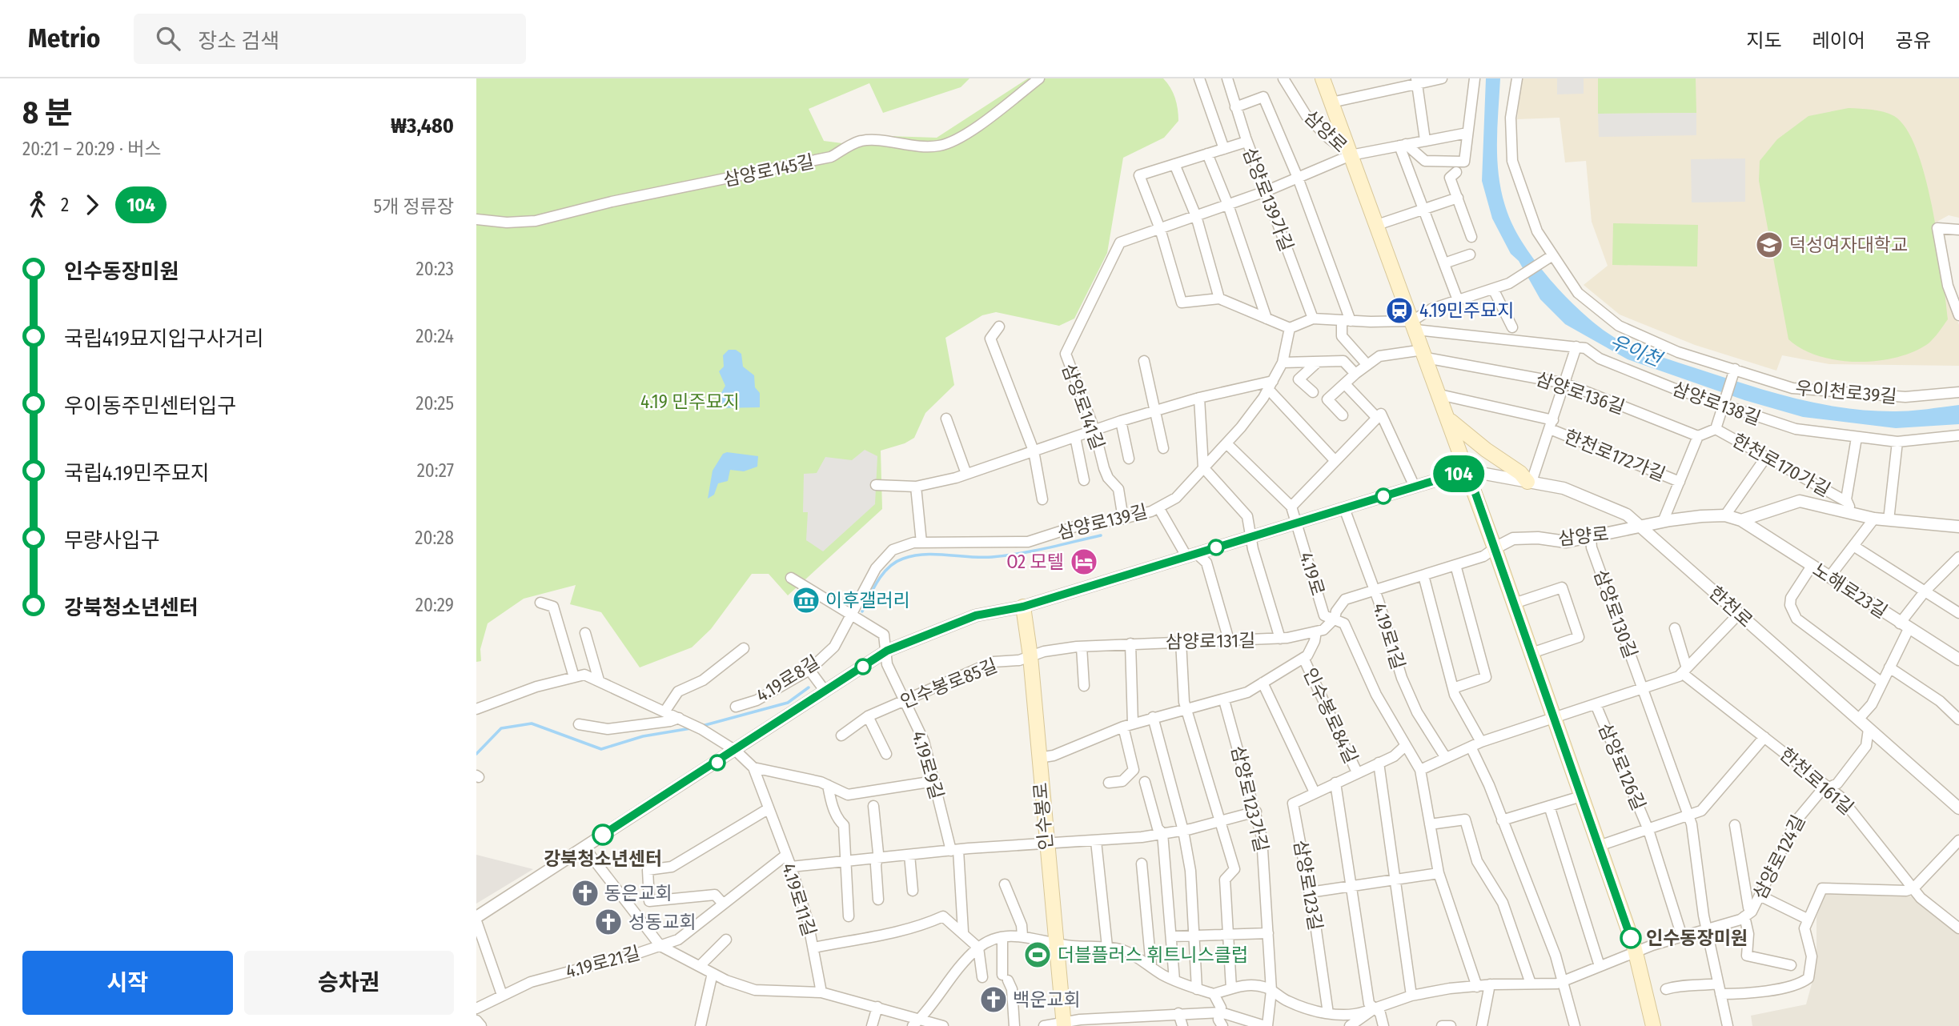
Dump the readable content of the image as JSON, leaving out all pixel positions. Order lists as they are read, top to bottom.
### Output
{
  "streets": {
    "main road": ["삼양로", "인수봉로"],
    "street": [
      "삼양로145길",
      "삼양로139가길",
      "우이천로39길",
      "삼양로136길",
      "삼양로138길",
      "삼양로141길",
      "한천로172가길",
      "한천로170가길",
      "삼양로139길",
      "4.19로",
      "노해로23길",
      "한천로",
      "삼양로130길",
      "4.19로1길",
      "삼양로131길",
      "4.19로8길",
      "인수봉로85길",
      "인수봉로84길",
      "4.19로9길",
      "삼양로126길",
      "한천로161길",
      "삼양로123가길",
      "삼양로124길",
      "삼양로123길",
      "4.19로11길",
      "4.19로21길"
    ]
  },
  "crossings": [
    ["삼양로", "삼양로136길"],
    ["삼양로", "삼양로138길"],
    ["삼양로", "삼양로141길"],
    ["삼양로", "노해로23길"],
    ["삼양로", "한천로"],
    ["삼양로", "삼양로130길"],
    ["삼양로", "삼양로131길"],
    ["삼양로", "삼양로126길"],
    ["삼양로", "삼양로124길"],
    ["삼양로139가길", "삼양로141길"],
    ["삼양로141길", "삼양로139길"],
    ["삼양로139길", "4.19로8길"],
    ["4.19로", "삼양로131길"],
    ["한천로", "삼양로124길"],
    ["4.19로1길", "삼양로131길"],
    ["삼양로131길", "인수봉로85길"],
    ["삼양로131길", "인수봉로84길"],
    ["삼양로131길", "인수봉로"],
    ["인수봉로85길", "4.19로9길"],
    ["인수봉로85길", "인수봉로"],
    ["인수봉로84길", "삼양로123가길"],
    ["인수봉로84길", "인수봉로"],
    ["인수봉로84길", "삼양로123길"],
    ["삼양로126길", "한천로161길"],
    ["한천로161길", "삼양로124길"],
    ["4.19로11길", "4.19로21길"]
  ],
  "water": ["우이천"],
  "parks": ["4.19 민주묘지"],
  "places": {
    "school or university": ["덕성여자대학교"],
    "station": ["4.19민주묘지"],
    "hotel": ["O2 모텔"],
    "museum": ["이후갤러리"],
    "other": ["강북청소년센터", "인수동장미원"],
    "church": ["동은교회", "성동교회", "백운교회"],
    "sports": ["더블플러스 휘트니스클럽"]
  },
  "lines": ["bus line 104"],
  "page": {
    "header": "Metrio",
    "search": "장소 검색",
    "nav": ["지도", "레이어", "공유"],
    "heading": ["8 분", "20:21 – 20:29 · 버스", "₩3,480"],
    "on_map": "104",
    "legs": ["2", "104", "5개 정류장"],
    "list": [
      {
        "name": "인수동장미원",
        "value": "20:23"
      },
      {
        "name": "국립419묘지입구사거리",
        "value": "20:24"
      },
      {
        "name": "우이동주민센터입구",
        "value": "20:25"
      },
      {
        "name": "국립4.19민주묘지",
        "value": "20:27"
      },
      {
        "name": "무량사입구",
        "value": "20:28"
      },
      {
        "name": "강북청소년센터",
        "value": "20:29"
      }
    ],
    "buttons": ["시작", "승차권"]
  }
}
